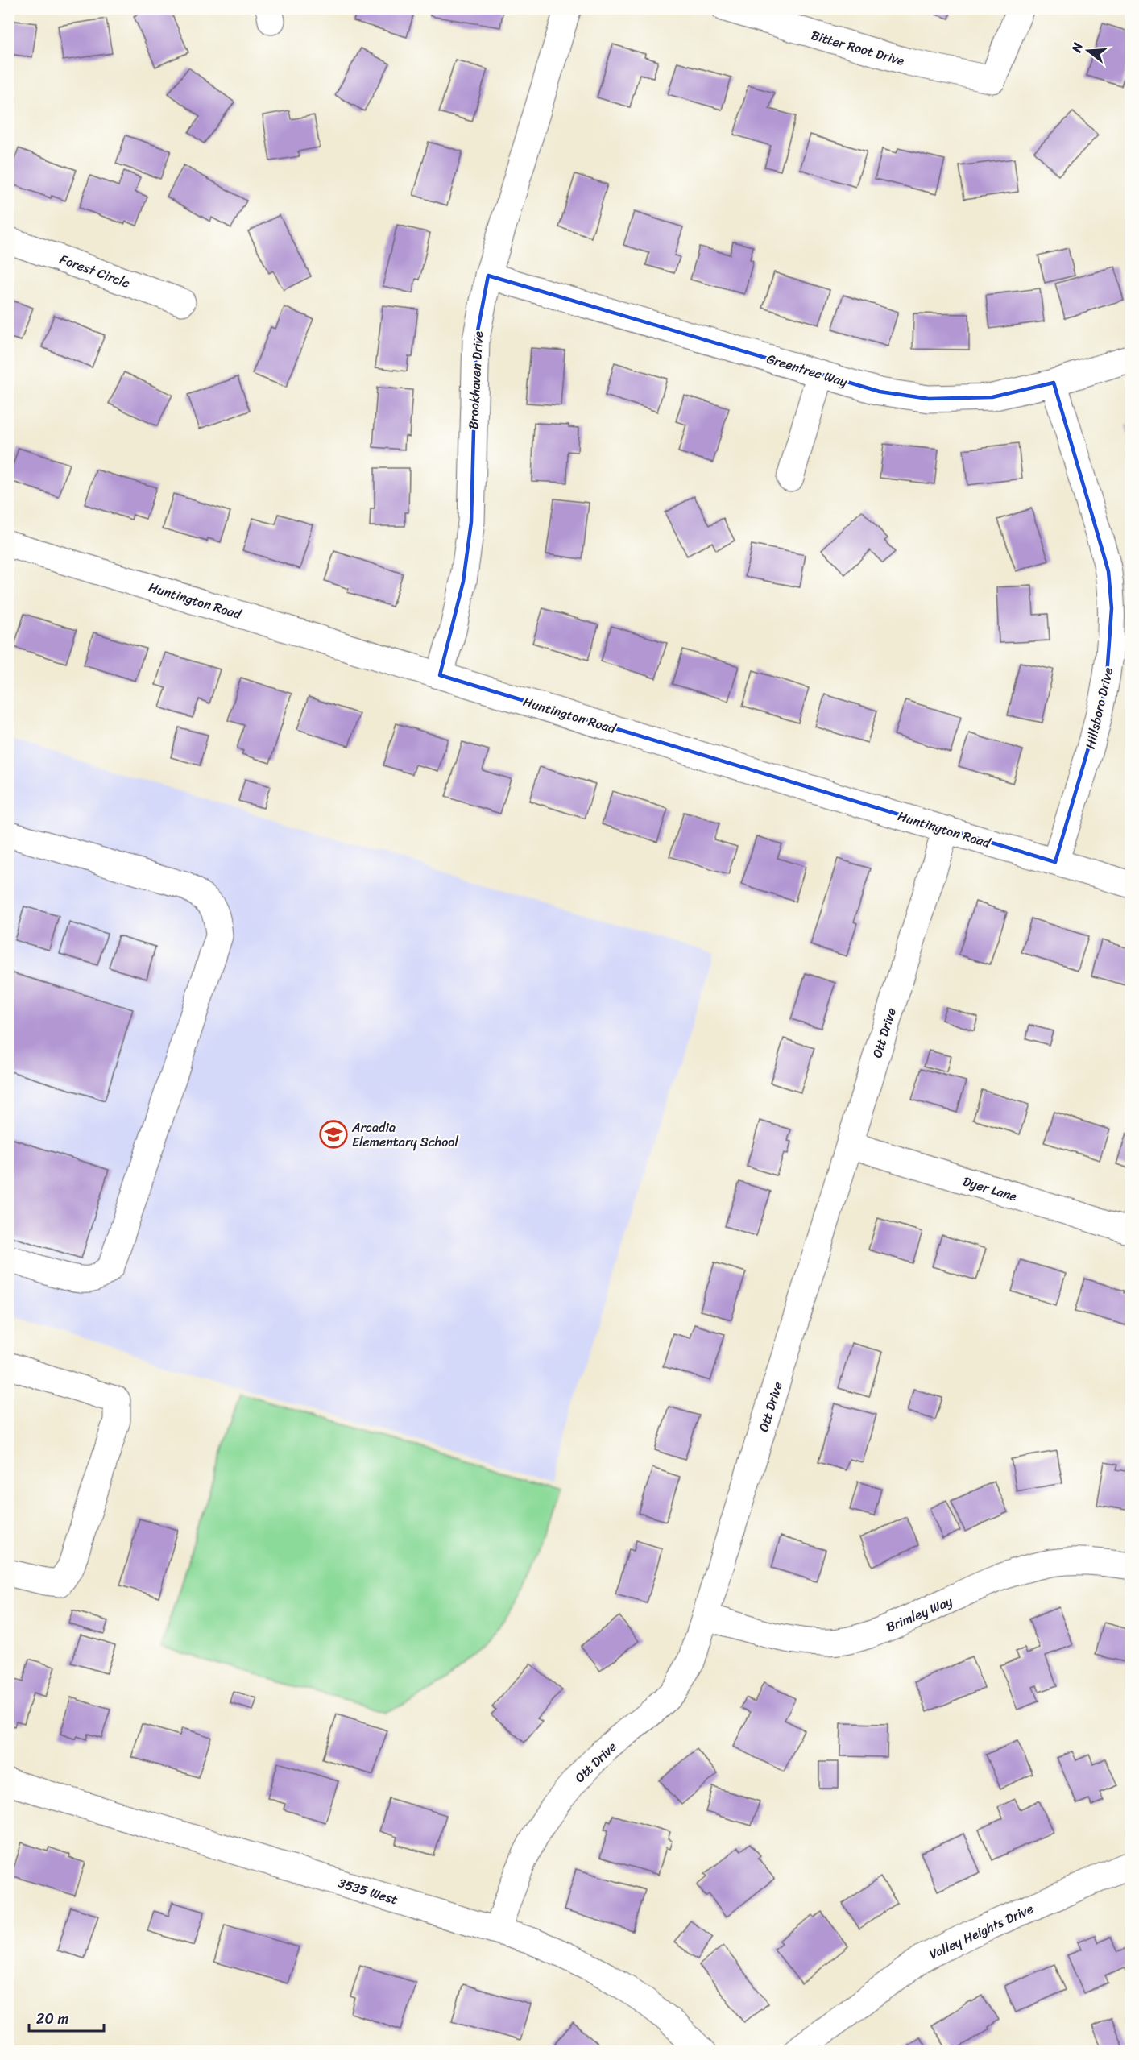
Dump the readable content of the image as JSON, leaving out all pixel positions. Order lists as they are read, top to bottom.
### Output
{
  "streets": {
    "street": [
      "Bitter Root Drive",
      "Forest Circle",
      "Greentree Way",
      "Brookhaven Drive",
      "Huntington Road",
      "Hillsboro Drive",
      "Ott Drive",
      "Dyer Lane",
      "Brimley Way",
      "3535 West",
      "Valley Heights Drive"
    ]
  },
  "crossings": [
    ["Greentree Way", "Brookhaven Drive"],
    ["Greentree Way", "Hillsboro Drive"],
    ["Brookhaven Drive", "Huntington Road"],
    ["Huntington Road", "Hillsboro Drive"],
    ["Huntington Road", "Ott Drive"],
    ["Ott Drive", "Dyer Lane"],
    ["Ott Drive", "Brimley Way"],
    ["Ott Drive", "3535 West"]
  ],
  "places": {
    "school or university": ["Arcadia Elementary School"]
  },
  "scale_bar": "20 m",
  "north": "left"
}
